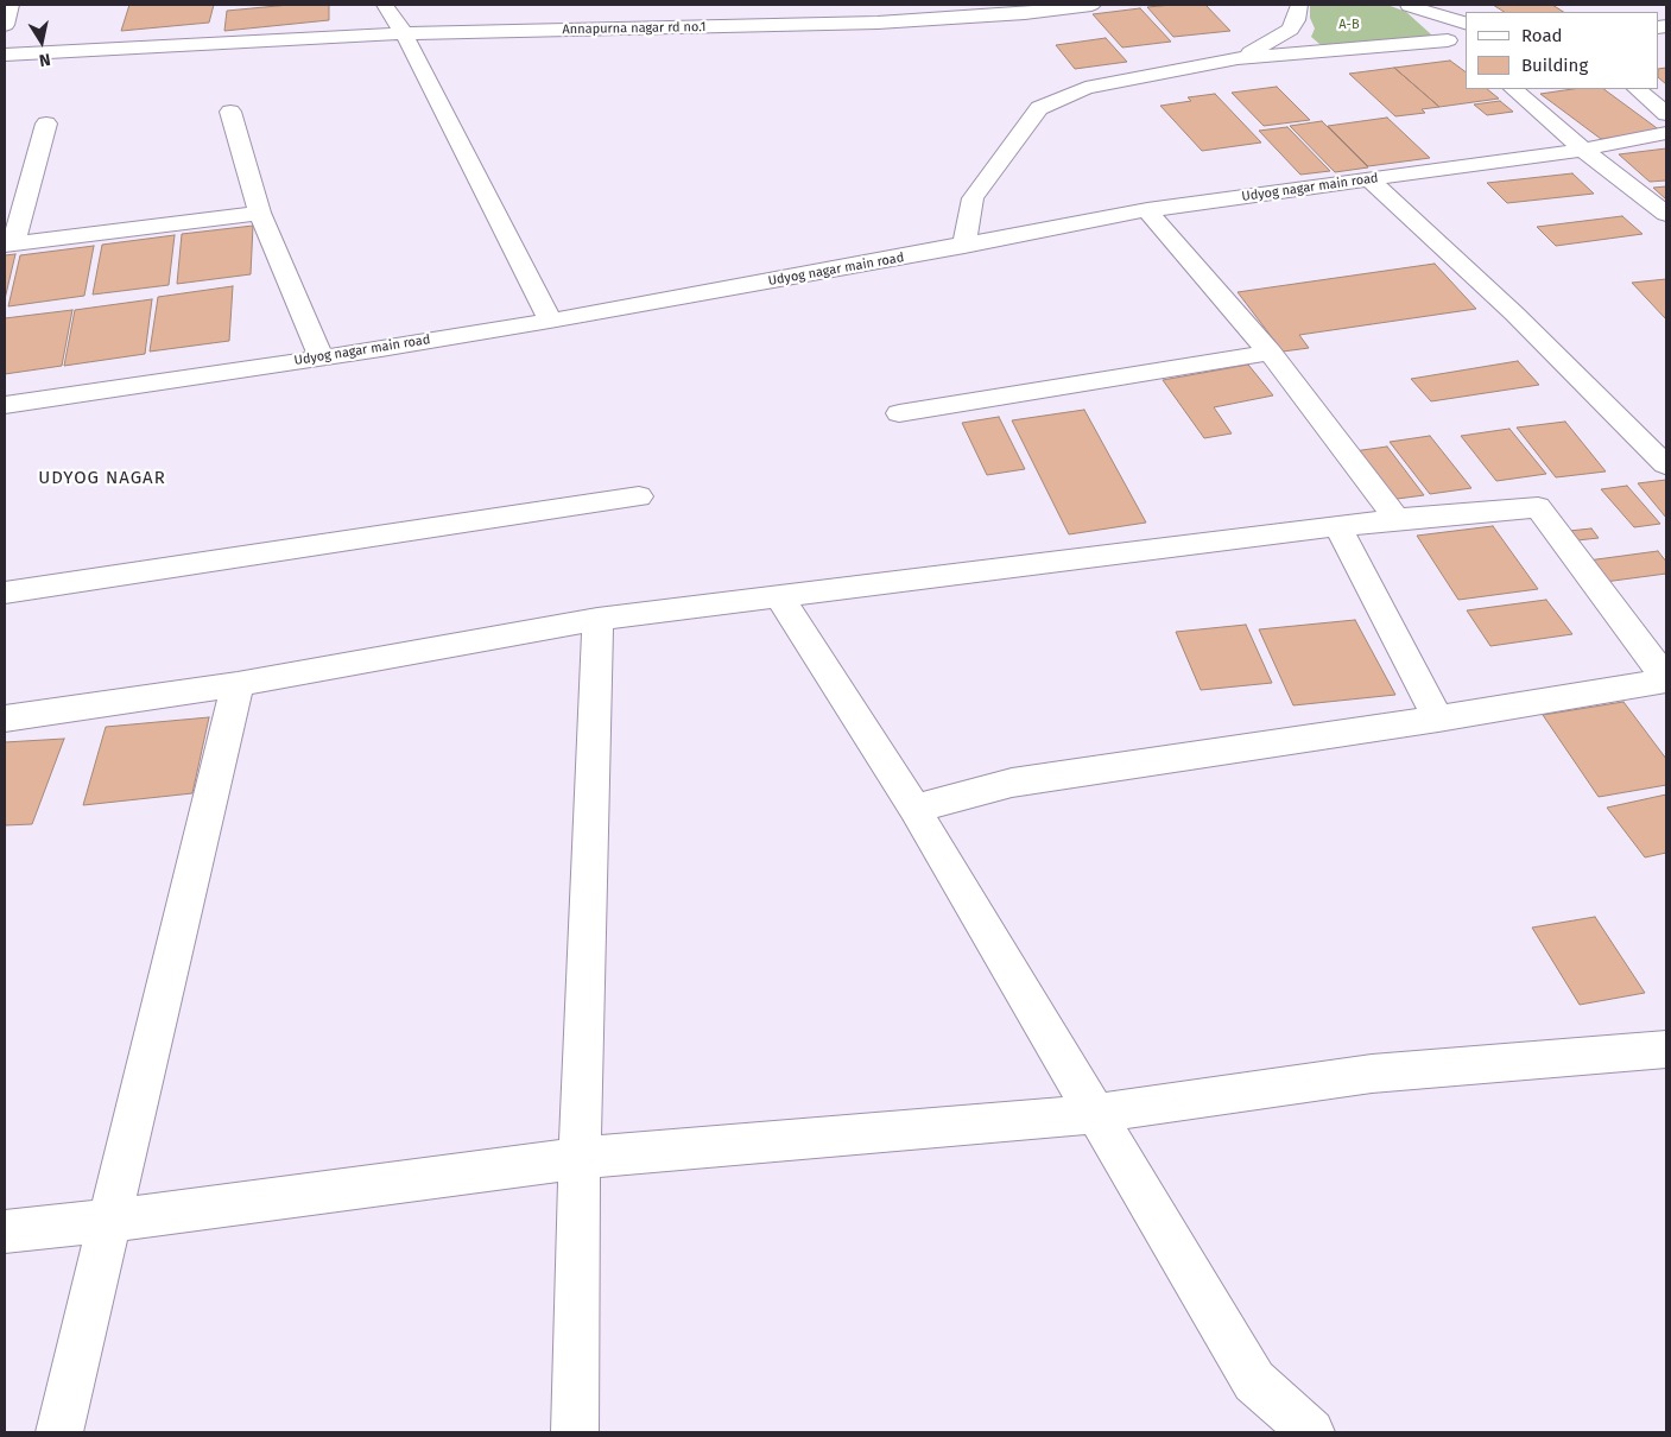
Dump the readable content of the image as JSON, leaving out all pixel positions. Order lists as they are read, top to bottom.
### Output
{
  "streets": {
    "street": ["Annapurna nagar rd no.1", "Udyog nagar main road"]
  },
  "districts": ["UDYOG NAGAR"],
  "parks": ["A-B"],
  "legend": ["Road", "Building"],
  "north": "bottom"
}
